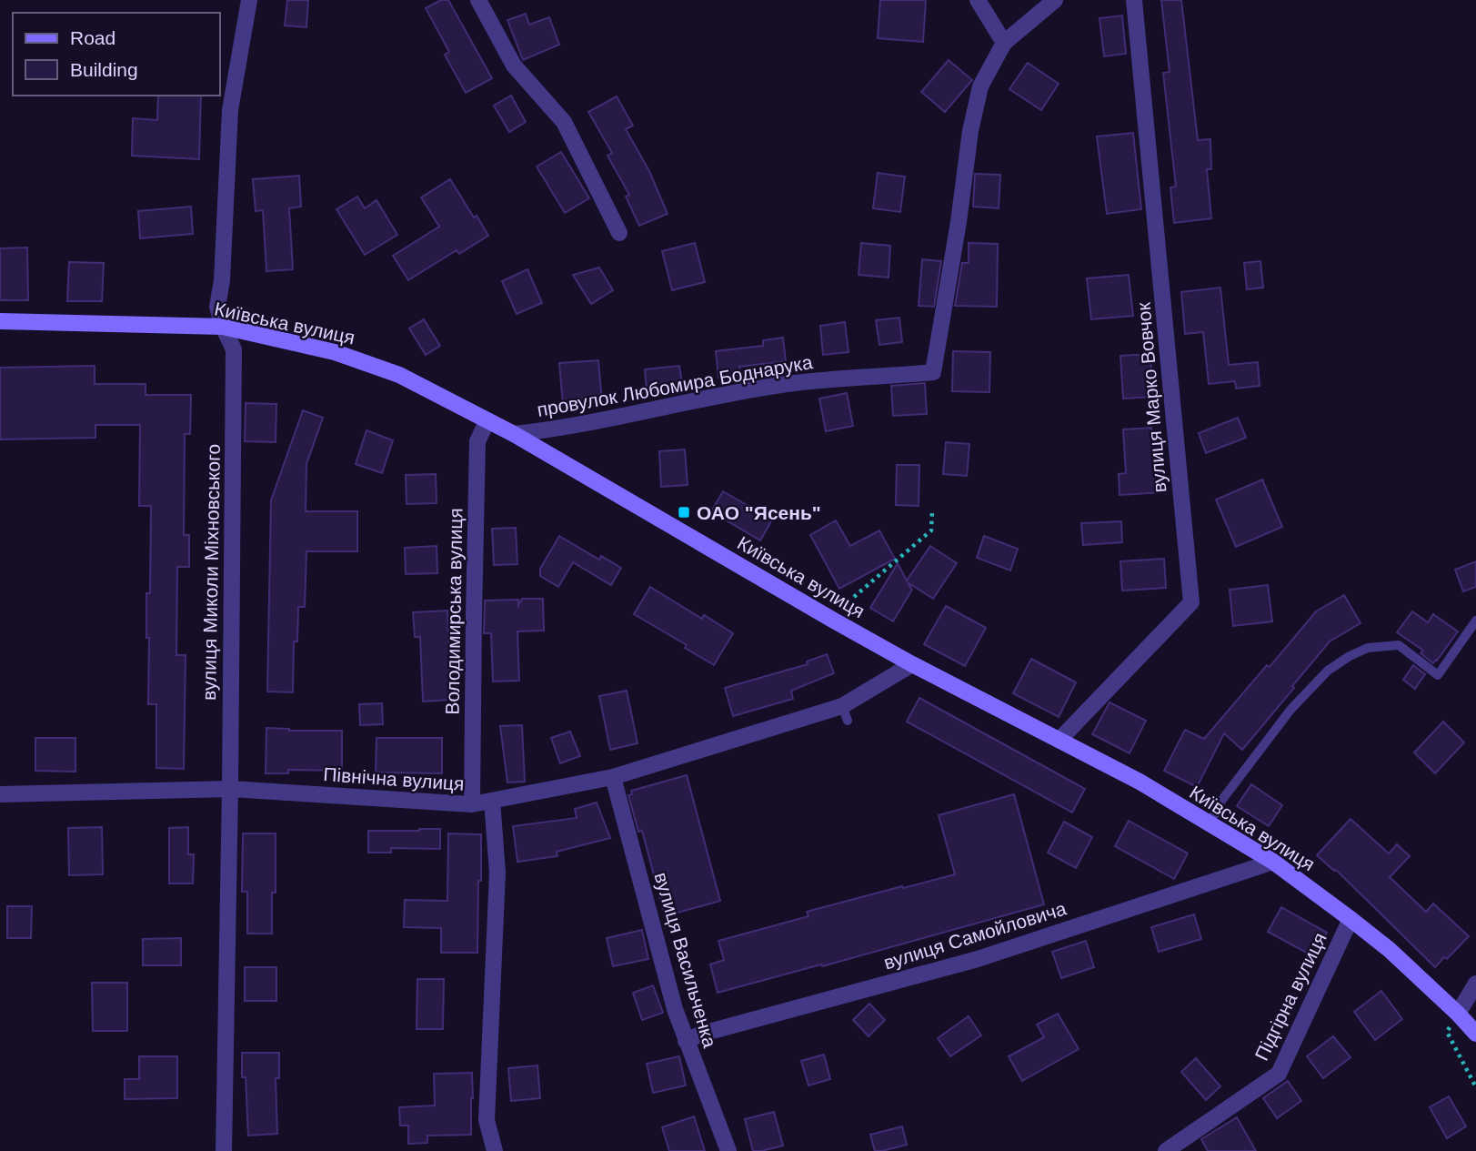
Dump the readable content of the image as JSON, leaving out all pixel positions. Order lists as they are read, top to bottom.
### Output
{
  "streets": {
    "main road": ["Київська вулиця"],
    "street": [
      "провулок Любомира Боднарука",
      "вулиця Марко Вовчок",
      "вулиця Миколи Міхновського",
      "Володимирська вулиця",
      "Північна вулиця",
      "вулиця Самойловича",
      "вулиця Васильченка",
      "Підгірна вулиця"
    ]
  },
  "crossings": [
    ["Київська вулиця", "провулок Любомира Боднарука"],
    ["Київська вулиця", "вулиця Марко Вовчок"],
    ["Київська вулиця", "вулиця Миколи Міхновського"],
    ["Київська вулиця", "Володимирська вулиця"],
    ["Київська вулиця", "Північна вулиця"],
    ["Київська вулиця", "вулиця Самойловича"],
    ["Київська вулиця", "Підгірна вулиця"],
    ["вулиця Миколи Міхновського", "Північна вулиця"],
    ["Володимирська вулиця", "Північна вулиця"],
    ["Північна вулиця", "вулиця Васильченка"],
    ["вулиця Самойловича", "вулиця Васильченка"]
  ],
  "places": {
    "transit": ["ОАО \"Ясень\""]
  },
  "legend": ["Road", "Building"]
}
